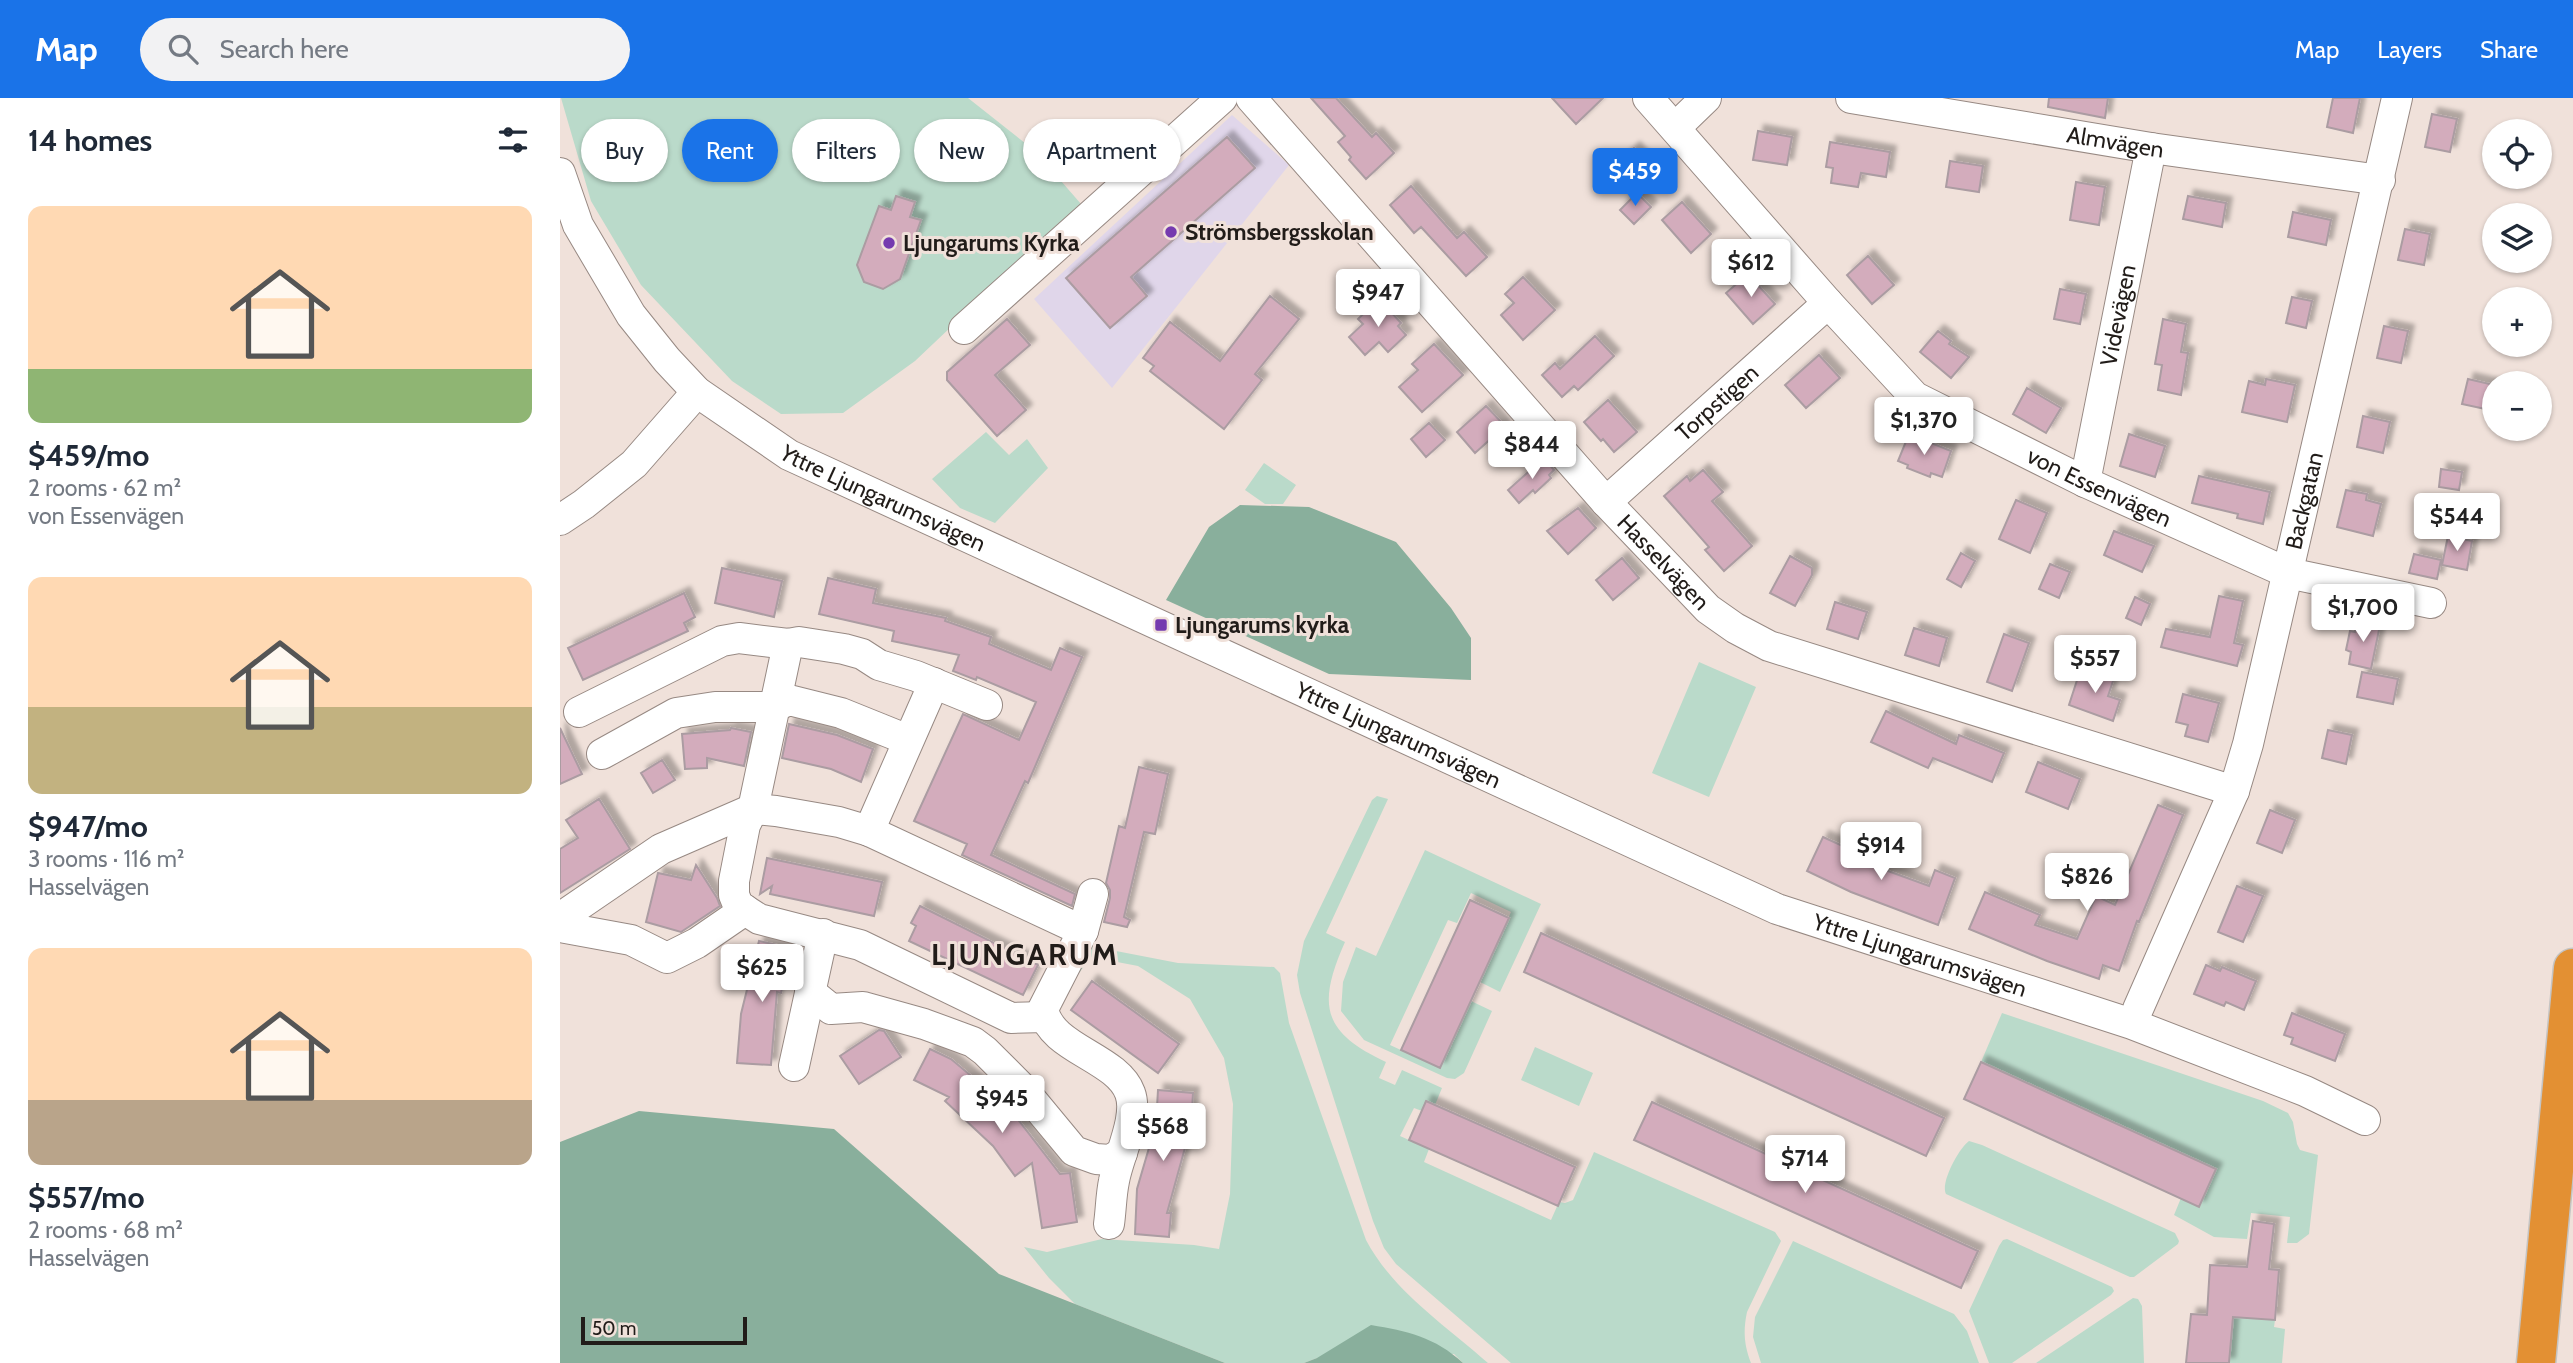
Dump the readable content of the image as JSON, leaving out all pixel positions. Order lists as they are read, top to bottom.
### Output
{
  "streets": {
    "street": [
      "Almvägen",
      "Videvägen",
      "Torpstigen",
      "von Essenvägen",
      "Yttre Ljungarumsvägen",
      "Backgatan",
      "Hasselvägen"
    ]
  },
  "crossings": [
    ["Almvägen", "Videvägen"],
    ["Almvägen", "Backgatan"],
    ["Videvägen", "von Essenvägen"],
    ["Torpstigen", "von Essenvägen"],
    ["Torpstigen", "Hasselvägen"],
    ["von Essenvägen", "Backgatan"],
    ["Backgatan", "Hasselvägen"]
  ],
  "districts": ["LJUNGARUM"],
  "places": {
    "other": ["Strömsbergsskolan", "Ljungarums Kyrka"],
    "transit": ["Ljungarums kyrka"]
  },
  "scale_bar": "50 m",
  "page": {
    "header": "Map",
    "search": "Search here",
    "nav": ["Map", "Layers", "Share"],
    "heading": "14 homes",
    "map_buttons": ["+", "−"],
    "chip": [
      "Buy",
      "Rent",
      "Filters",
      "New",
      "Apartment"
    ],
    "price": [
      "$459",
      "$612",
      "$947",
      "$1,370",
      "$844",
      "$544",
      "$1,700",
      "$557",
      "$914",
      "$826",
      "$625",
      "$945",
      "$568",
      "$714"
    ],
    "list": [
      {
        "name": "$459/mo",
        "note": "2 rooms · 62 m² · von Essenvägen"
      },
      {
        "name": "$947/mo",
        "note": "3 rooms · 116 m² · Hasselvägen"
      },
      {
        "name": "$557/mo",
        "note": "2 rooms · 68 m² · Hasselvägen"
      }
    ],
    "scale": "50 m"
  }
}
